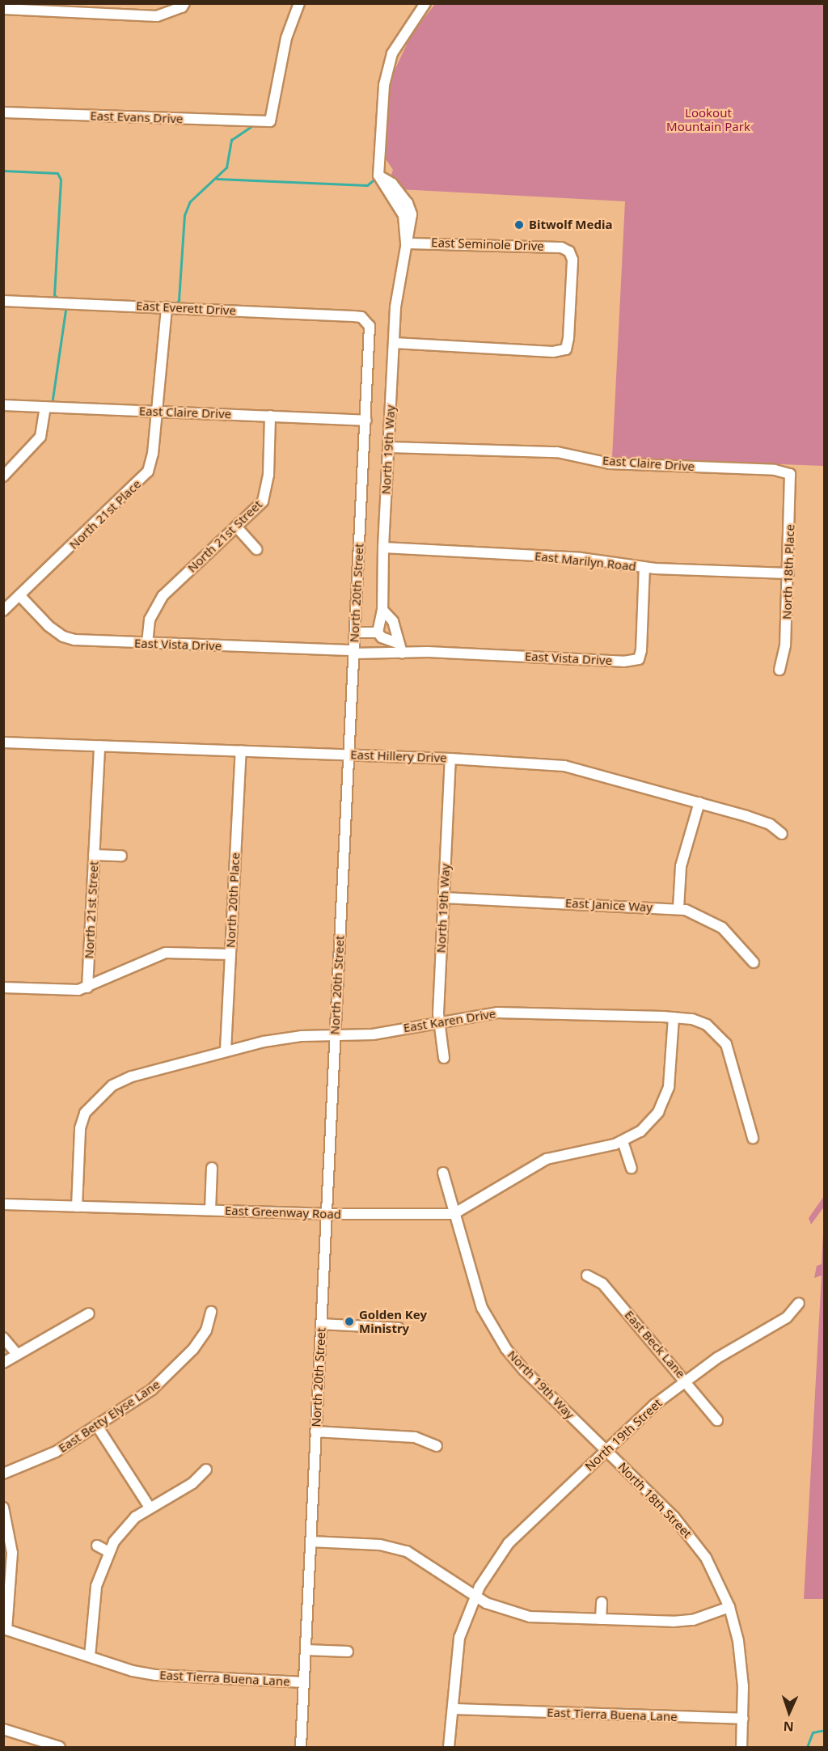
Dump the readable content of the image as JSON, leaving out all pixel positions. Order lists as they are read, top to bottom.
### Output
{
  "streets": {
    "street": [
      "East Evans Drive",
      "East Seminole Drive",
      "East Everett Drive",
      "East Claire Drive",
      "North 19th Way",
      "North 21st Place",
      "North 21st Street",
      "East Marilyn Road",
      "North 18th Place",
      "North 20th Street",
      "East Vista Drive",
      "East Hillery Drive",
      "North 20th Place",
      "East Janice Way",
      "East Karen Drive",
      "East Greenway Road",
      "East Beck Lane",
      "East Betty Elyse Lane",
      "North 19th Street",
      "North 18th Street",
      "East Tierra Buena Lane"
    ]
  },
  "crossings": [
    ["East Seminole Drive", "North 19th Way"],
    ["East Everett Drive", "North 21st Place"],
    ["East Everett Drive", "North 20th Street"],
    ["East Claire Drive", "North 19th Way"],
    ["East Claire Drive", "North 21st Place"],
    ["East Claire Drive", "North 21st Street"],
    ["East Claire Drive", "North 18th Place"],
    ["East Claire Drive", "North 20th Street"],
    ["North 19th Way", "East Marilyn Road"],
    ["North 19th Way", "East Hillery Drive"],
    ["North 19th Way", "East Janice Way"],
    ["North 19th Way", "East Karen Drive"],
    ["North 19th Way", "East Greenway Road"],
    ["North 19th Way", "North 19th Street"],
    ["North 19th Way", "North 18th Street"],
    ["North 21st Place", "East Vista Drive"],
    ["North 21st Street", "East Vista Drive"],
    ["North 21st Street", "East Hillery Drive"],
    ["East Marilyn Road", "North 18th Place"],
    ["East Marilyn Road", "East Vista Drive"],
    ["North 20th Street", "East Vista Drive"],
    ["North 20th Street", "East Hillery Drive"],
    ["North 20th Street", "East Karen Drive"],
    ["North 20th Street", "East Greenway Road"],
    ["North 20th Street", "East Tierra Buena Lane"],
    ["East Hillery Drive", "North 20th Place"],
    ["North 20th Place", "East Karen Drive"],
    ["East Karen Drive", "East Greenway Road"],
    ["East Beck Lane", "North 19th Street"],
    ["North 19th Street", "North 18th Street"],
    ["North 19th Street", "East Tierra Buena Lane"],
    ["North 18th Street", "East Tierra Buena Lane"]
  ],
  "parks": ["Lookout Mountain Park"],
  "places": ["Bitwolf Media", "Golden Key Ministry"],
  "north": "bottom"
}
